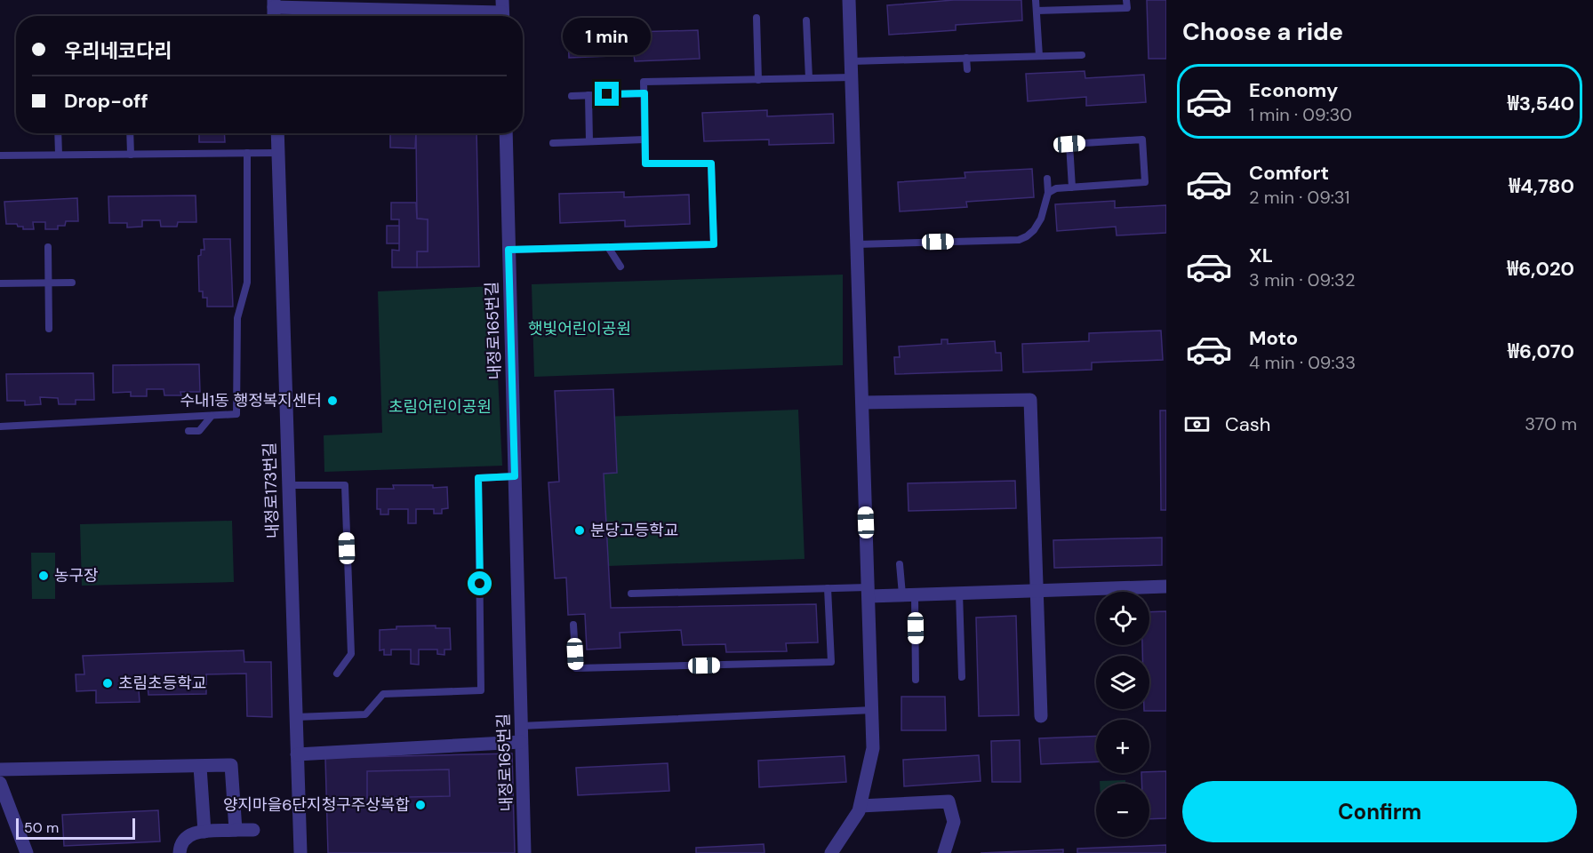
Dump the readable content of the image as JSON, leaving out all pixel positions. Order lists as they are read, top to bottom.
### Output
{
  "streets": {
    "street": ["내정로165번길", "내정로173번길"]
  },
  "parks": ["햇빛어린이공원", "초림어린이공원"],
  "places": [
    "수내1동 행정복지센터",
    "분당고등학교",
    "농구장",
    "초림초등학교",
    "양지마을6단지청구주상복합"
  ],
  "scale_bar": "50 m",
  "page": {
    "heading": "Choose a ride",
    "banner": ["우리네코다리", "Drop-off"],
    "bubble": "1 min",
    "list": [
      {
        "name": "Economy",
        "note": "1 min · 09:30",
        "value": "₩3,540"
      },
      {
        "name": "Comfort",
        "note": "2 min · 09:31",
        "value": "₩4,780"
      },
      {
        "name": "XL",
        "note": "3 min · 09:32",
        "value": "₩6,020"
      },
      {
        "name": "Moto",
        "note": "4 min · 09:33",
        "value": "₩6,070"
      }
    ],
    "pay": ["Cash", "370 m"],
    "map_buttons": ["+", "−"],
    "buttons": "Confirm",
    "scale": "50 m"
  }
}
